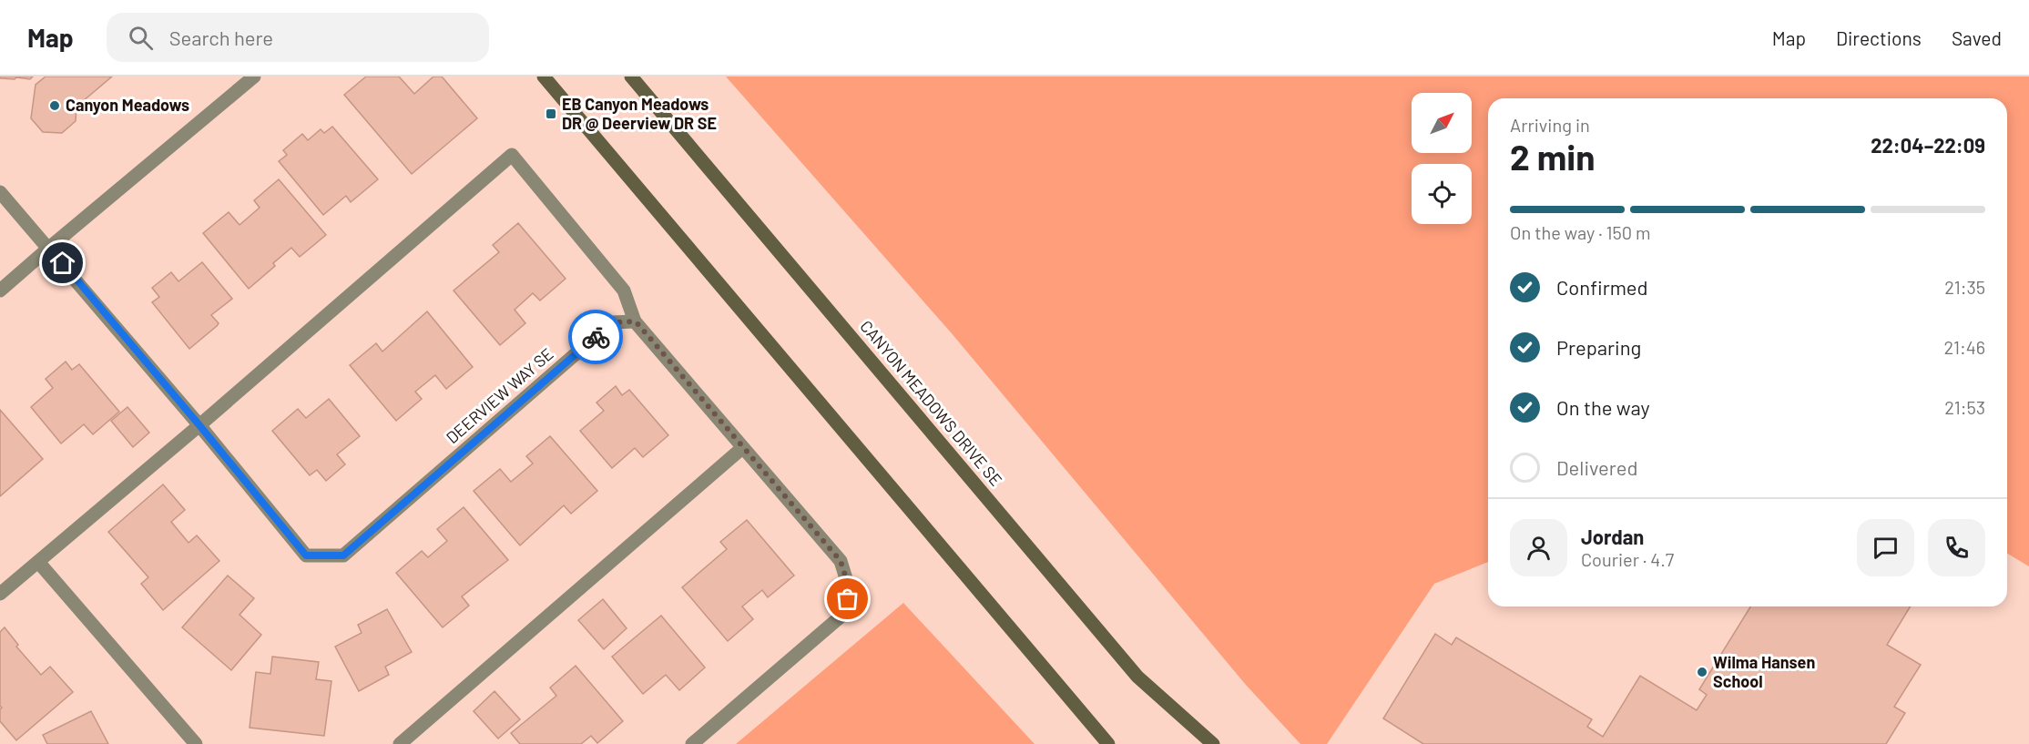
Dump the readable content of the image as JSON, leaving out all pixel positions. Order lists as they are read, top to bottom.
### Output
{
  "streets": {
    "street": ["DEERVIEW WAY SE", "CANYON MEADOWS DRIVE SE"]
  },
  "places": {
    "other": ["Canyon Meadows", "Wilma Hansen School"],
    "transit": ["EB Canyon Meadows DR @ Deerview DR SE"]
  },
  "north": "top right",
  "page": {
    "header": "Map",
    "search": "Search here",
    "nav": ["Map", "Directions", "Saved"],
    "heading": ["2 min", "Arriving in", "22:04–22:09"],
    "panel": ["Jordan", "Courier · 4.7"],
    "bar": "On the way · 150 m",
    "list": [
      ["Confirmed", "21:35"],
      ["Preparing", "21:46"],
      ["On the way", "21:53"],
      "Delivered"
    ]
  }
}
